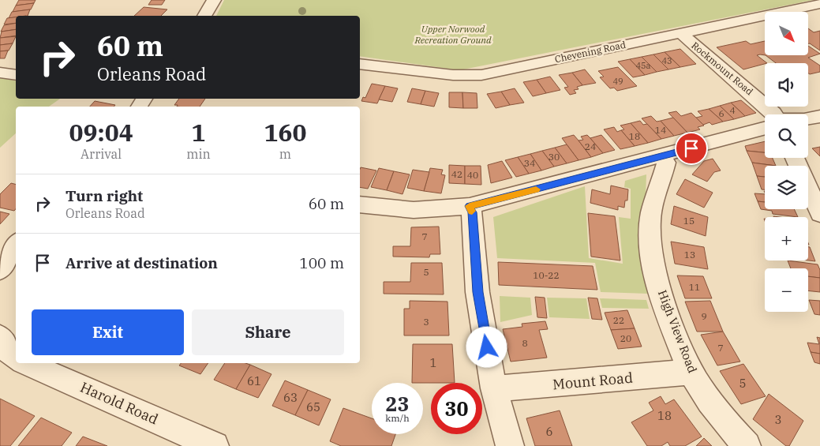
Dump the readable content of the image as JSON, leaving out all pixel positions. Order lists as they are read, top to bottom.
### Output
{
  "streets": {
    "street": [
      "Chevening Road",
      "Rockmount Road",
      "High View Road",
      "Mount Road",
      "Harold Road"
    ]
  },
  "crossings": [
    ["Chevening Road", "Rockmount Road"],
    ["High View Road", "Mount Road"]
  ],
  "parks": ["Upper Norwood Recreation Ground"],
  "house_numbers": [
    "43",
    "45a",
    "49",
    "4",
    "6",
    "14",
    "18",
    "24",
    "30",
    "34",
    "42",
    "40",
    "15",
    "7",
    "13",
    "5",
    "10-22",
    "11",
    "9",
    "22",
    "3",
    "20",
    "8",
    "7",
    "1",
    "61",
    "5",
    "63",
    "65",
    "18",
    "3",
    "6"
  ],
  "north": "bottom right",
  "page": {
    "map_buttons": ["+", "−"],
    "turn": ["60 m", "Orleans Road"],
    "eta": [
      "09:04",
      "Arrival",
      "1",
      "min",
      "160",
      "m"
    ],
    "list": [
      {
        "name": "Turn right",
        "note": "Orleans Road",
        "value": "60 m"
      },
      {
        "name": "Arrive at destination",
        "value": "100 m"
      }
    ],
    "buttons": ["Exit", "Share"],
    "speed": "23 km/h",
    "limit": "30"
  }
}
